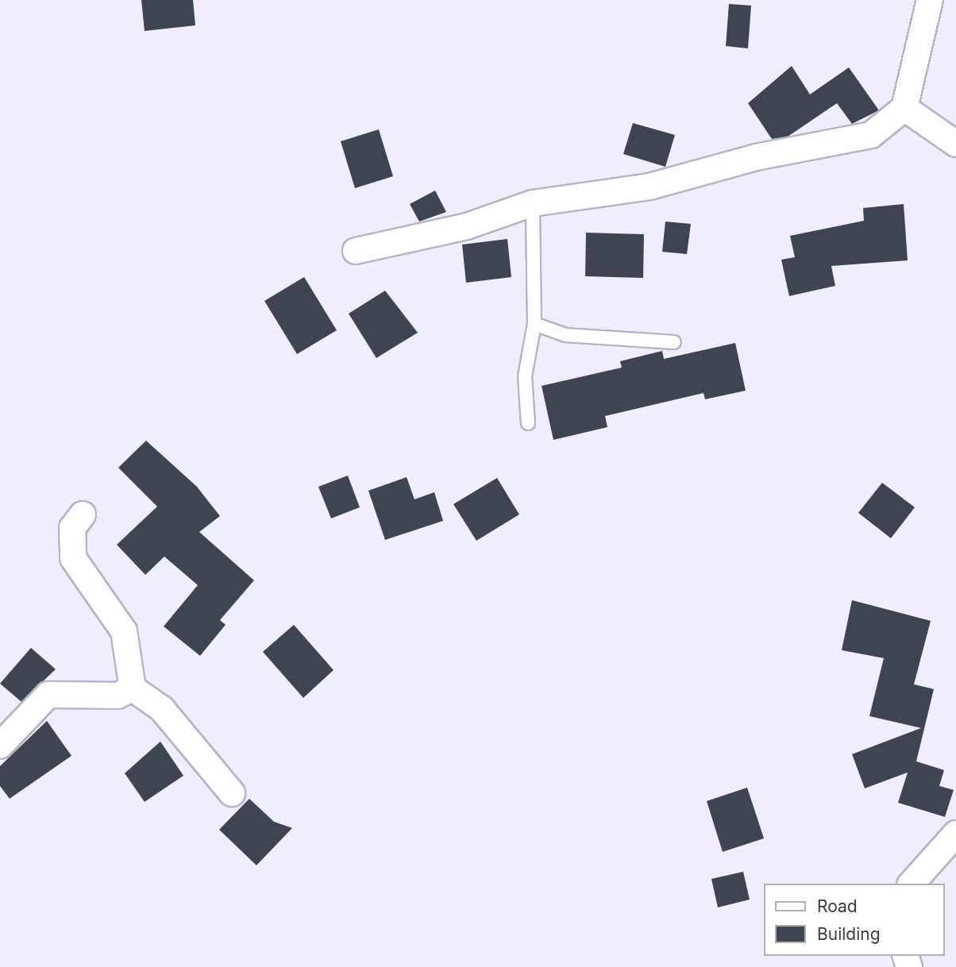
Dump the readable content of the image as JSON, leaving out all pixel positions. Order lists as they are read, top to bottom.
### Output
{
  "legend": ["Road", "Building"]
}
